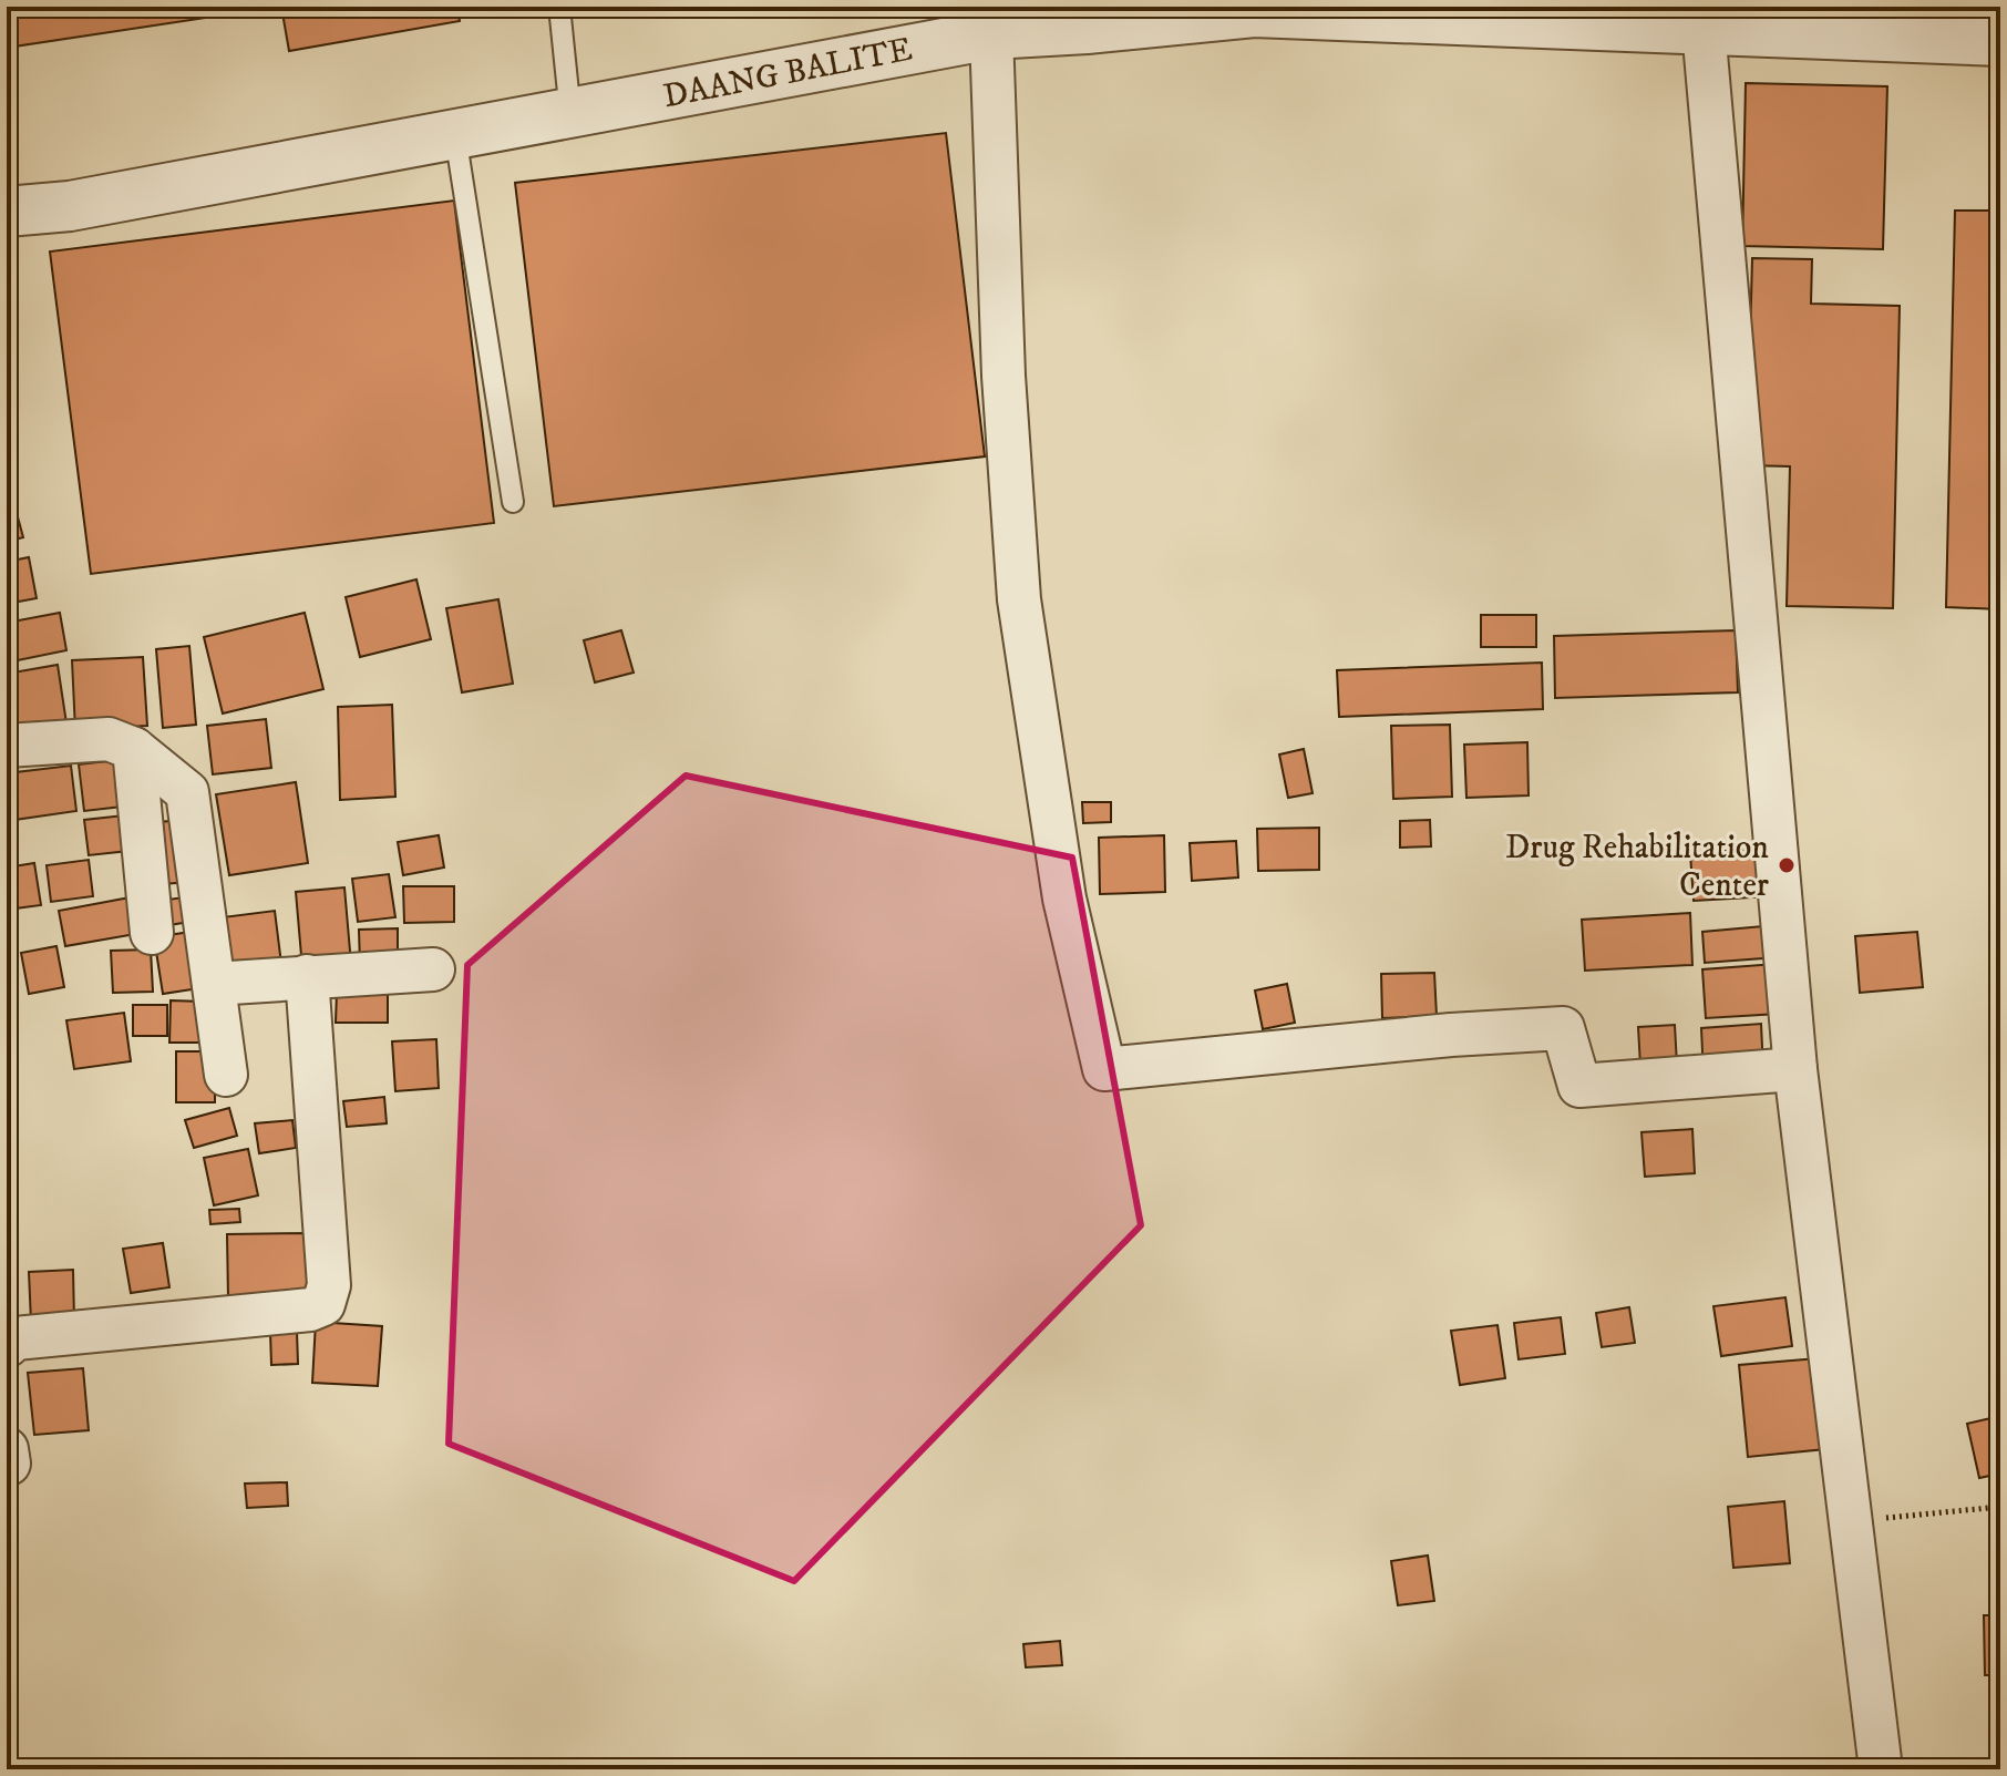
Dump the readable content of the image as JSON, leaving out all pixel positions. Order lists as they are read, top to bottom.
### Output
{
  "streets": {
    "street": ["DAANG BALITE"]
  },
  "places": ["Drug Rehabilitation Center"]
}
